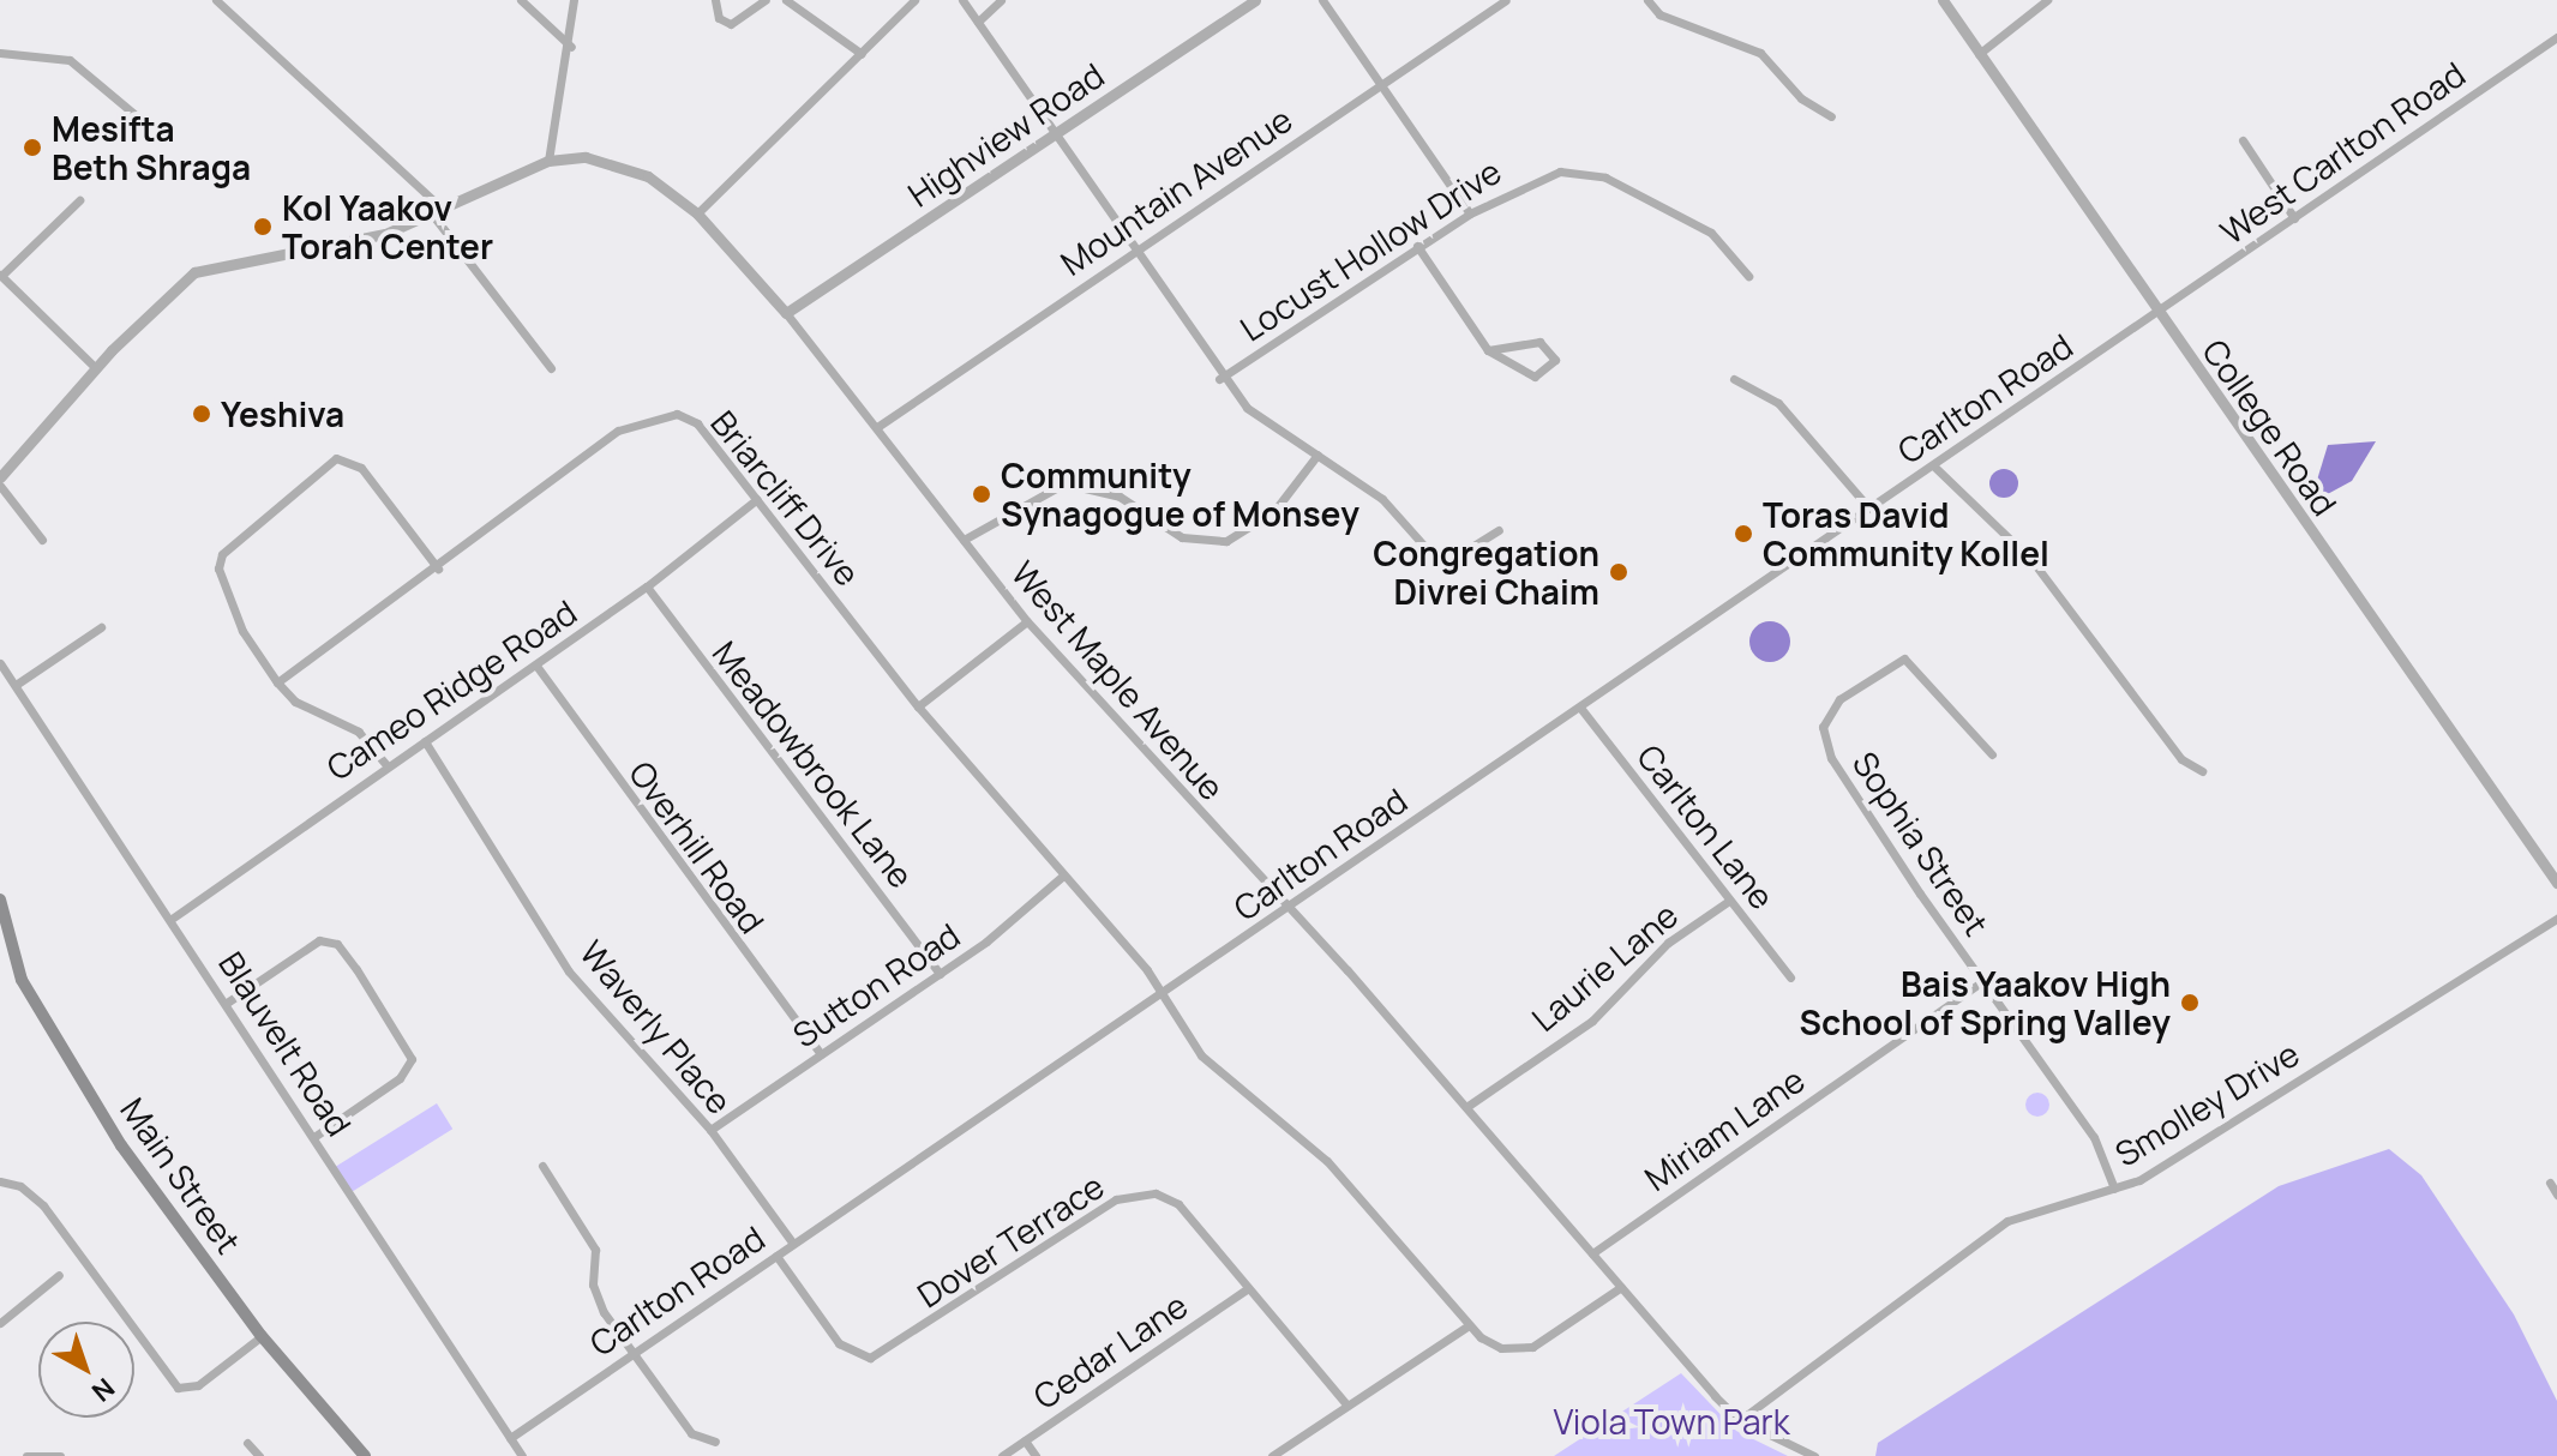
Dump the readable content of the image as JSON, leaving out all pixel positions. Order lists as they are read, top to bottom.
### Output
{
  "streets": {
    "main road": ["Main Street"],
    "street": [
      "Highview Road",
      "West Carlton Road",
      "Mountain Avenue",
      "Locust Hollow Drive",
      "Carlton Road",
      "College Road",
      "Briarcliff Drive",
      "West Maple Avenue",
      "Cameo Ridge Road",
      "Meadowbrook Lane",
      "Carlton Lane",
      "Sophia Street",
      "Overhill Road",
      "Laurie Lane",
      "Sutton Road",
      "Waverly Place",
      "Blauvelt Road",
      "Smolley Drive",
      "Miriam Lane",
      "Dover Terrace",
      "Cedar Lane"
    ]
  },
  "crossings": [
    ["Highview Road", "West Maple Avenue"],
    ["West Carlton Road", "Carlton Road"],
    ["West Carlton Road", "College Road"],
    ["Mountain Avenue", "West Maple Avenue"],
    ["Carlton Road", "College Road"],
    ["Carlton Road", "Briarcliff Drive"],
    ["Carlton Road", "West Maple Avenue"],
    ["Carlton Road", "Carlton Lane"],
    ["Carlton Road", "Waverly Place"],
    ["Carlton Road", "Blauvelt Road"],
    ["Carlton Road", "Dover Terrace"],
    ["Briarcliff Drive", "Cameo Ridge Road"],
    ["Briarcliff Drive", "Sutton Road"],
    ["West Maple Avenue", "Laurie Lane"],
    ["West Maple Avenue", "Smolley Drive"],
    ["West Maple Avenue", "Miriam Lane"],
    ["Cameo Ridge Road", "Meadowbrook Lane"],
    ["Cameo Ridge Road", "Overhill Road"],
    ["Cameo Ridge Road", "Waverly Place"],
    ["Cameo Ridge Road", "Blauvelt Road"],
    ["Meadowbrook Lane", "Sutton Road"],
    ["Carlton Lane", "Laurie Lane"],
    ["Sophia Street", "Smolley Drive"],
    ["Sophia Street", "Miriam Lane"],
    ["Overhill Road", "Sutton Road"],
    ["Sutton Road", "Waverly Place"],
    ["Dover Terrace", "Cedar Lane"]
  ],
  "parks": ["Viola Town Park"],
  "places": [
    "Mesifta Beth Shraga",
    "Kol Yaakov Torah Center",
    "Yeshiva",
    "Community Synagogue of Monsey",
    "Toras David Community Kollel",
    "Congregation Divrei Chaim",
    "Bais Yaakov High School of Spring Valley"
  ],
  "north": "bottom right"
}
